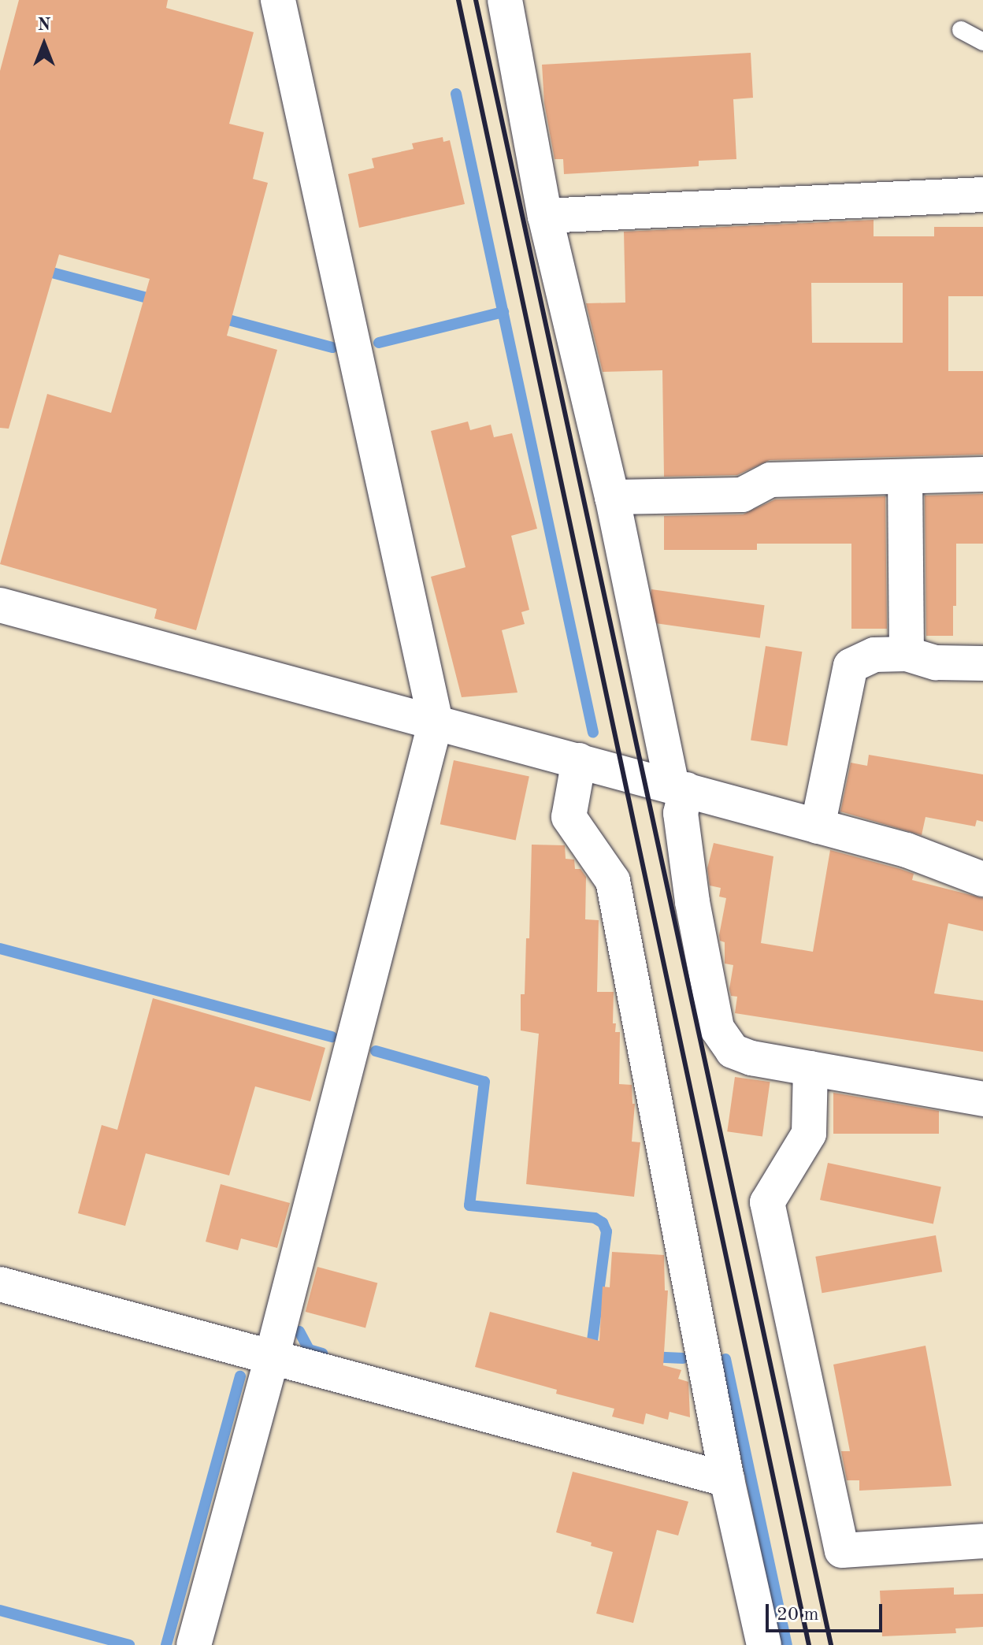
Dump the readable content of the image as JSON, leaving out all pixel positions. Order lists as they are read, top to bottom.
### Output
{
  "scale_bar": "20 m",
  "north": "top"
}
